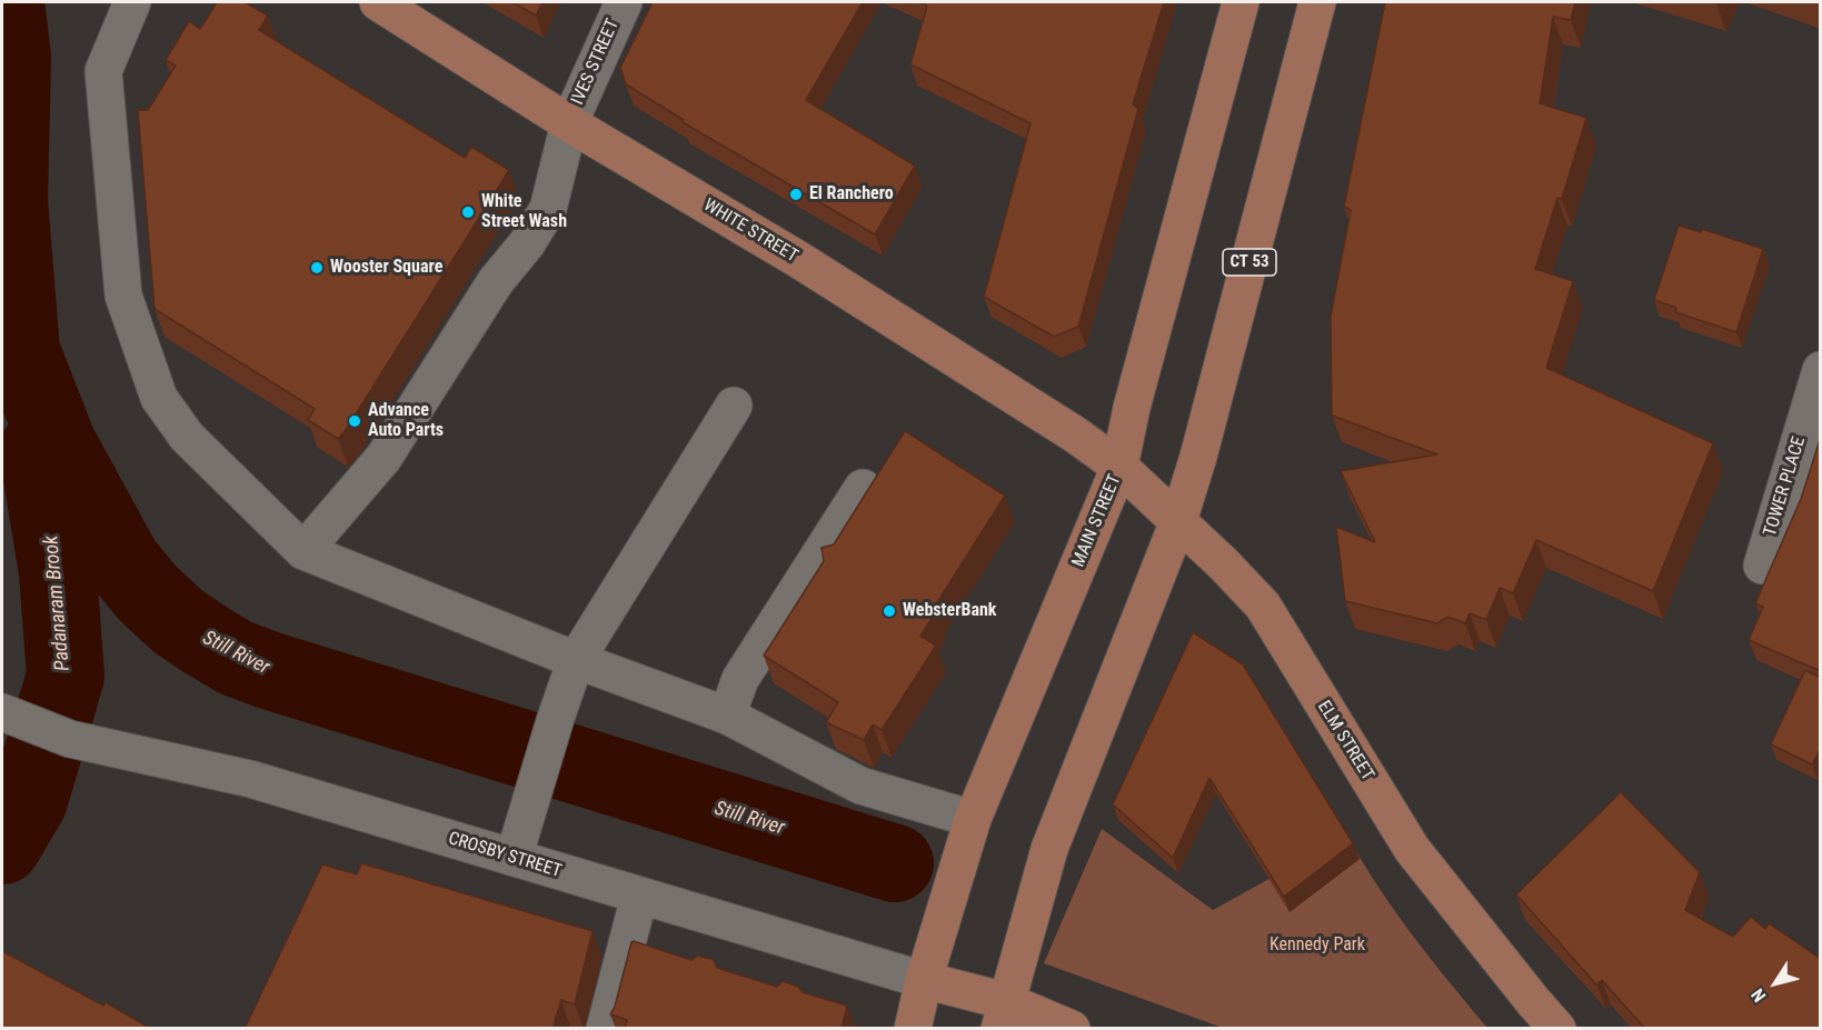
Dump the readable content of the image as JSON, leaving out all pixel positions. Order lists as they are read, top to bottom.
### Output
{
  "streets": {
    "main road": [
      "WHITE STREET",
      "CT 53",
      "MAIN STREET",
      "ELM STREET",
      "CROSBY STREET"
    ],
    "street": ["IVES STREET", "TOWER PLACE"]
  },
  "crossings": [
    ["IVES STREET", "WHITE STREET"],
    ["WHITE STREET", "MAIN STREET"],
    ["WHITE STREET", "ELM STREET"],
    ["CT 53", "ELM STREET"],
    ["CT 53", "CROSBY STREET"],
    ["MAIN STREET", "ELM STREET"],
    ["MAIN STREET", "CROSBY STREET"]
  ],
  "water": ["Padanaram Brook", "Still River"],
  "parks": ["Kennedy Park"],
  "places": [
    "El Ranchero",
    "White Street Wash",
    "Wooster Square",
    "Advance Auto Parts",
    "WebsterBank"
  ],
  "north": "bottom left"
}
